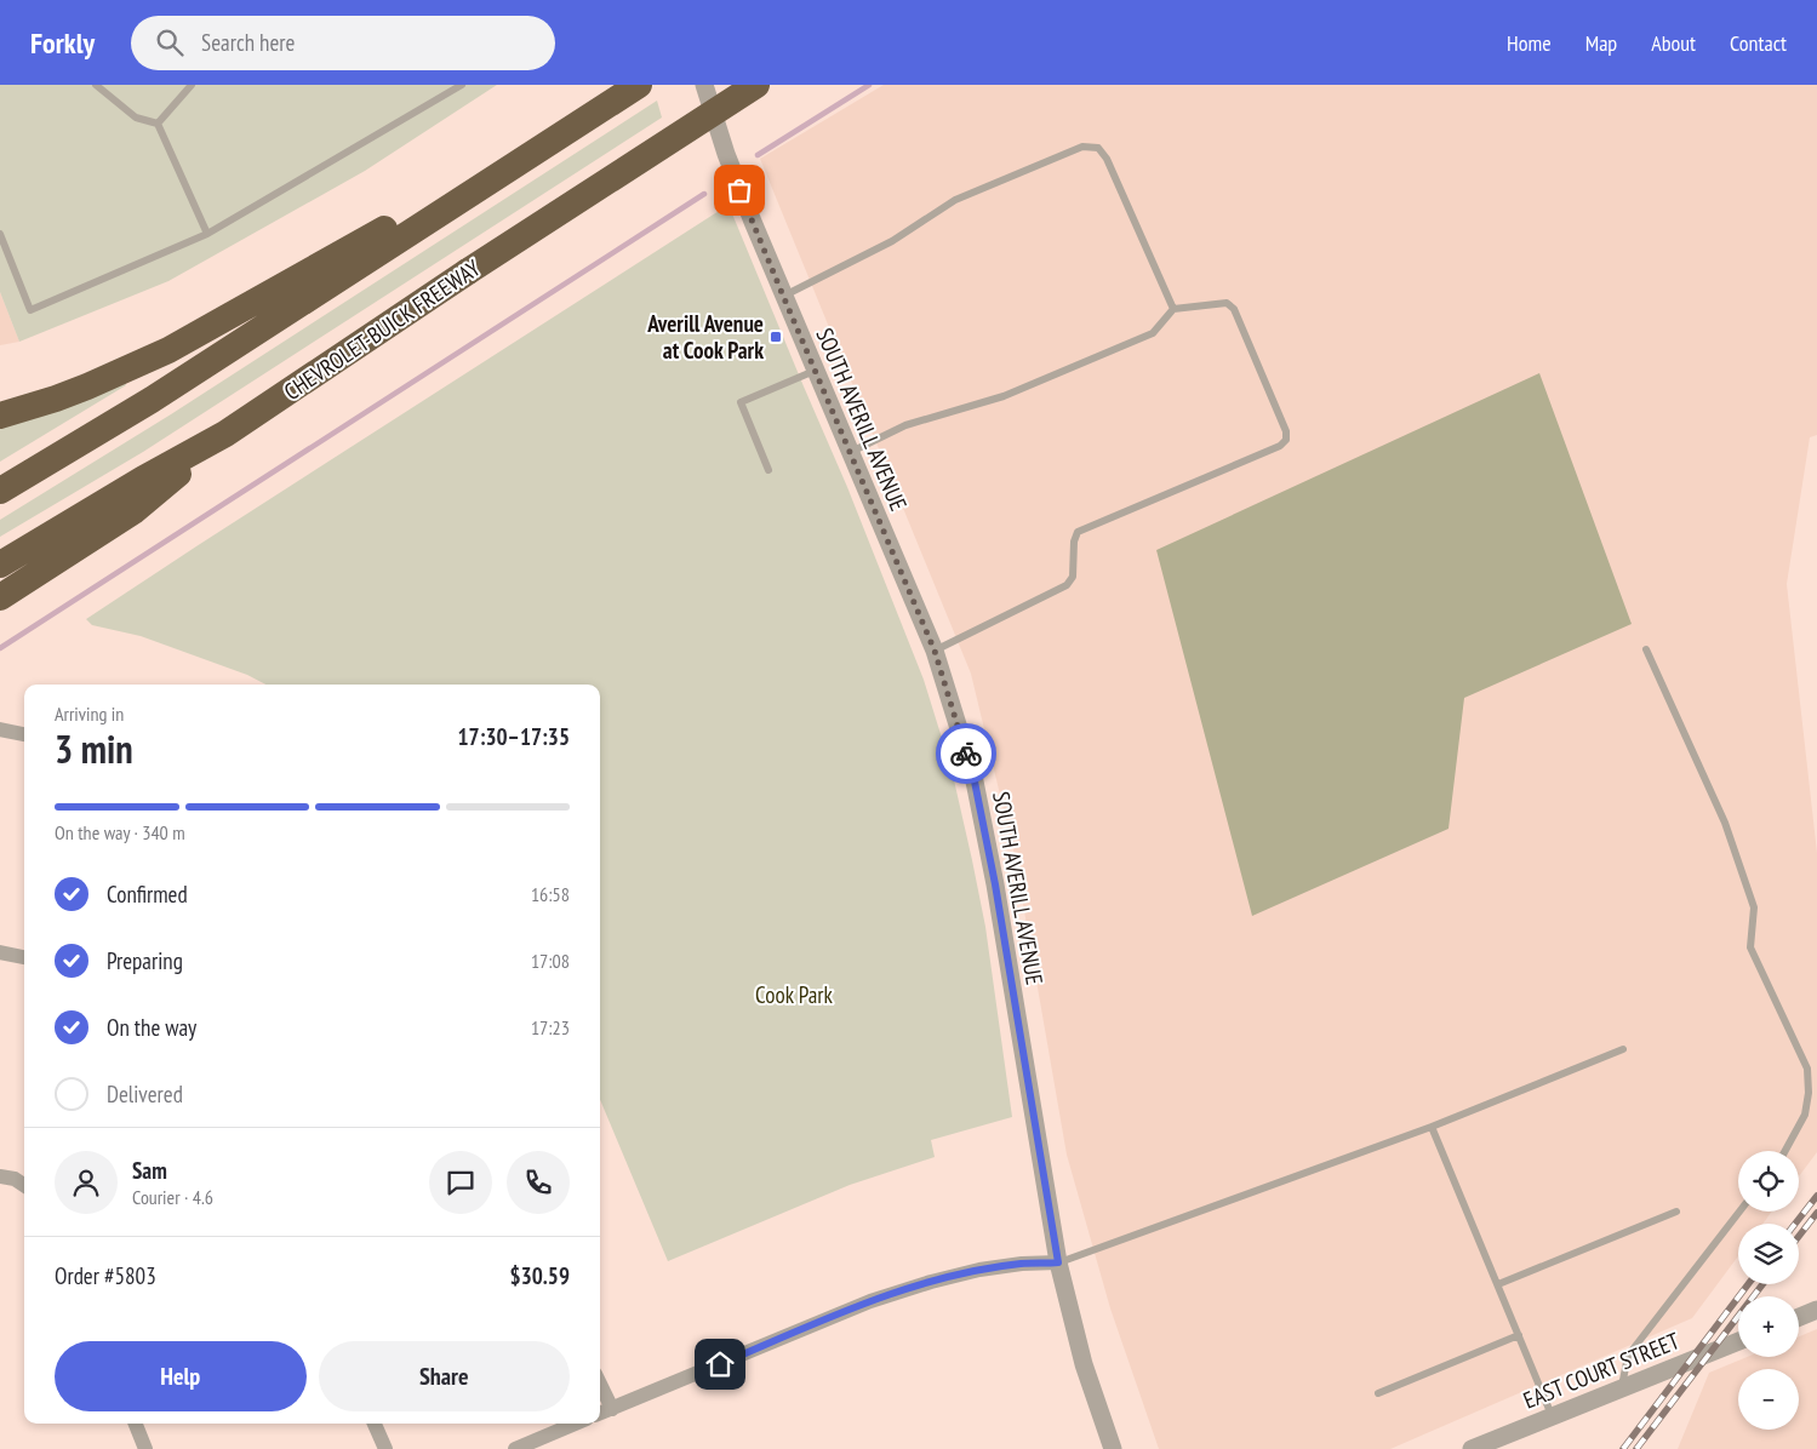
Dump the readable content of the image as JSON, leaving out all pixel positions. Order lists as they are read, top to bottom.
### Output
{
  "streets": {
    "highway": ["CHEVROLET-BUICK FREEWAY"],
    "street": ["SOUTH AVERILL AVENUE", "EAST COURT STREET"]
  },
  "parks": ["Cook Park"],
  "places": {
    "transit": ["Averill Avenue at Cook Park"]
  },
  "page": {
    "header": "Forkly",
    "search": "Search here",
    "nav": [
      "Home",
      "Map",
      "About",
      "Contact"
    ],
    "heading": ["3 min", "Arriving in", "17:30–17:35"],
    "panel": [
      "Sam",
      "Courier · 4.6",
      "Order #5803",
      "$30.59"
    ],
    "bar": "On the way · 340 m",
    "list": [
      ["Confirmed", "16:58"],
      ["Preparing", "17:08"],
      ["On the way", "17:23"],
      "Delivered"
    ],
    "map_buttons": ["+", "−"],
    "buttons": ["Help", "Share"]
  }
}
